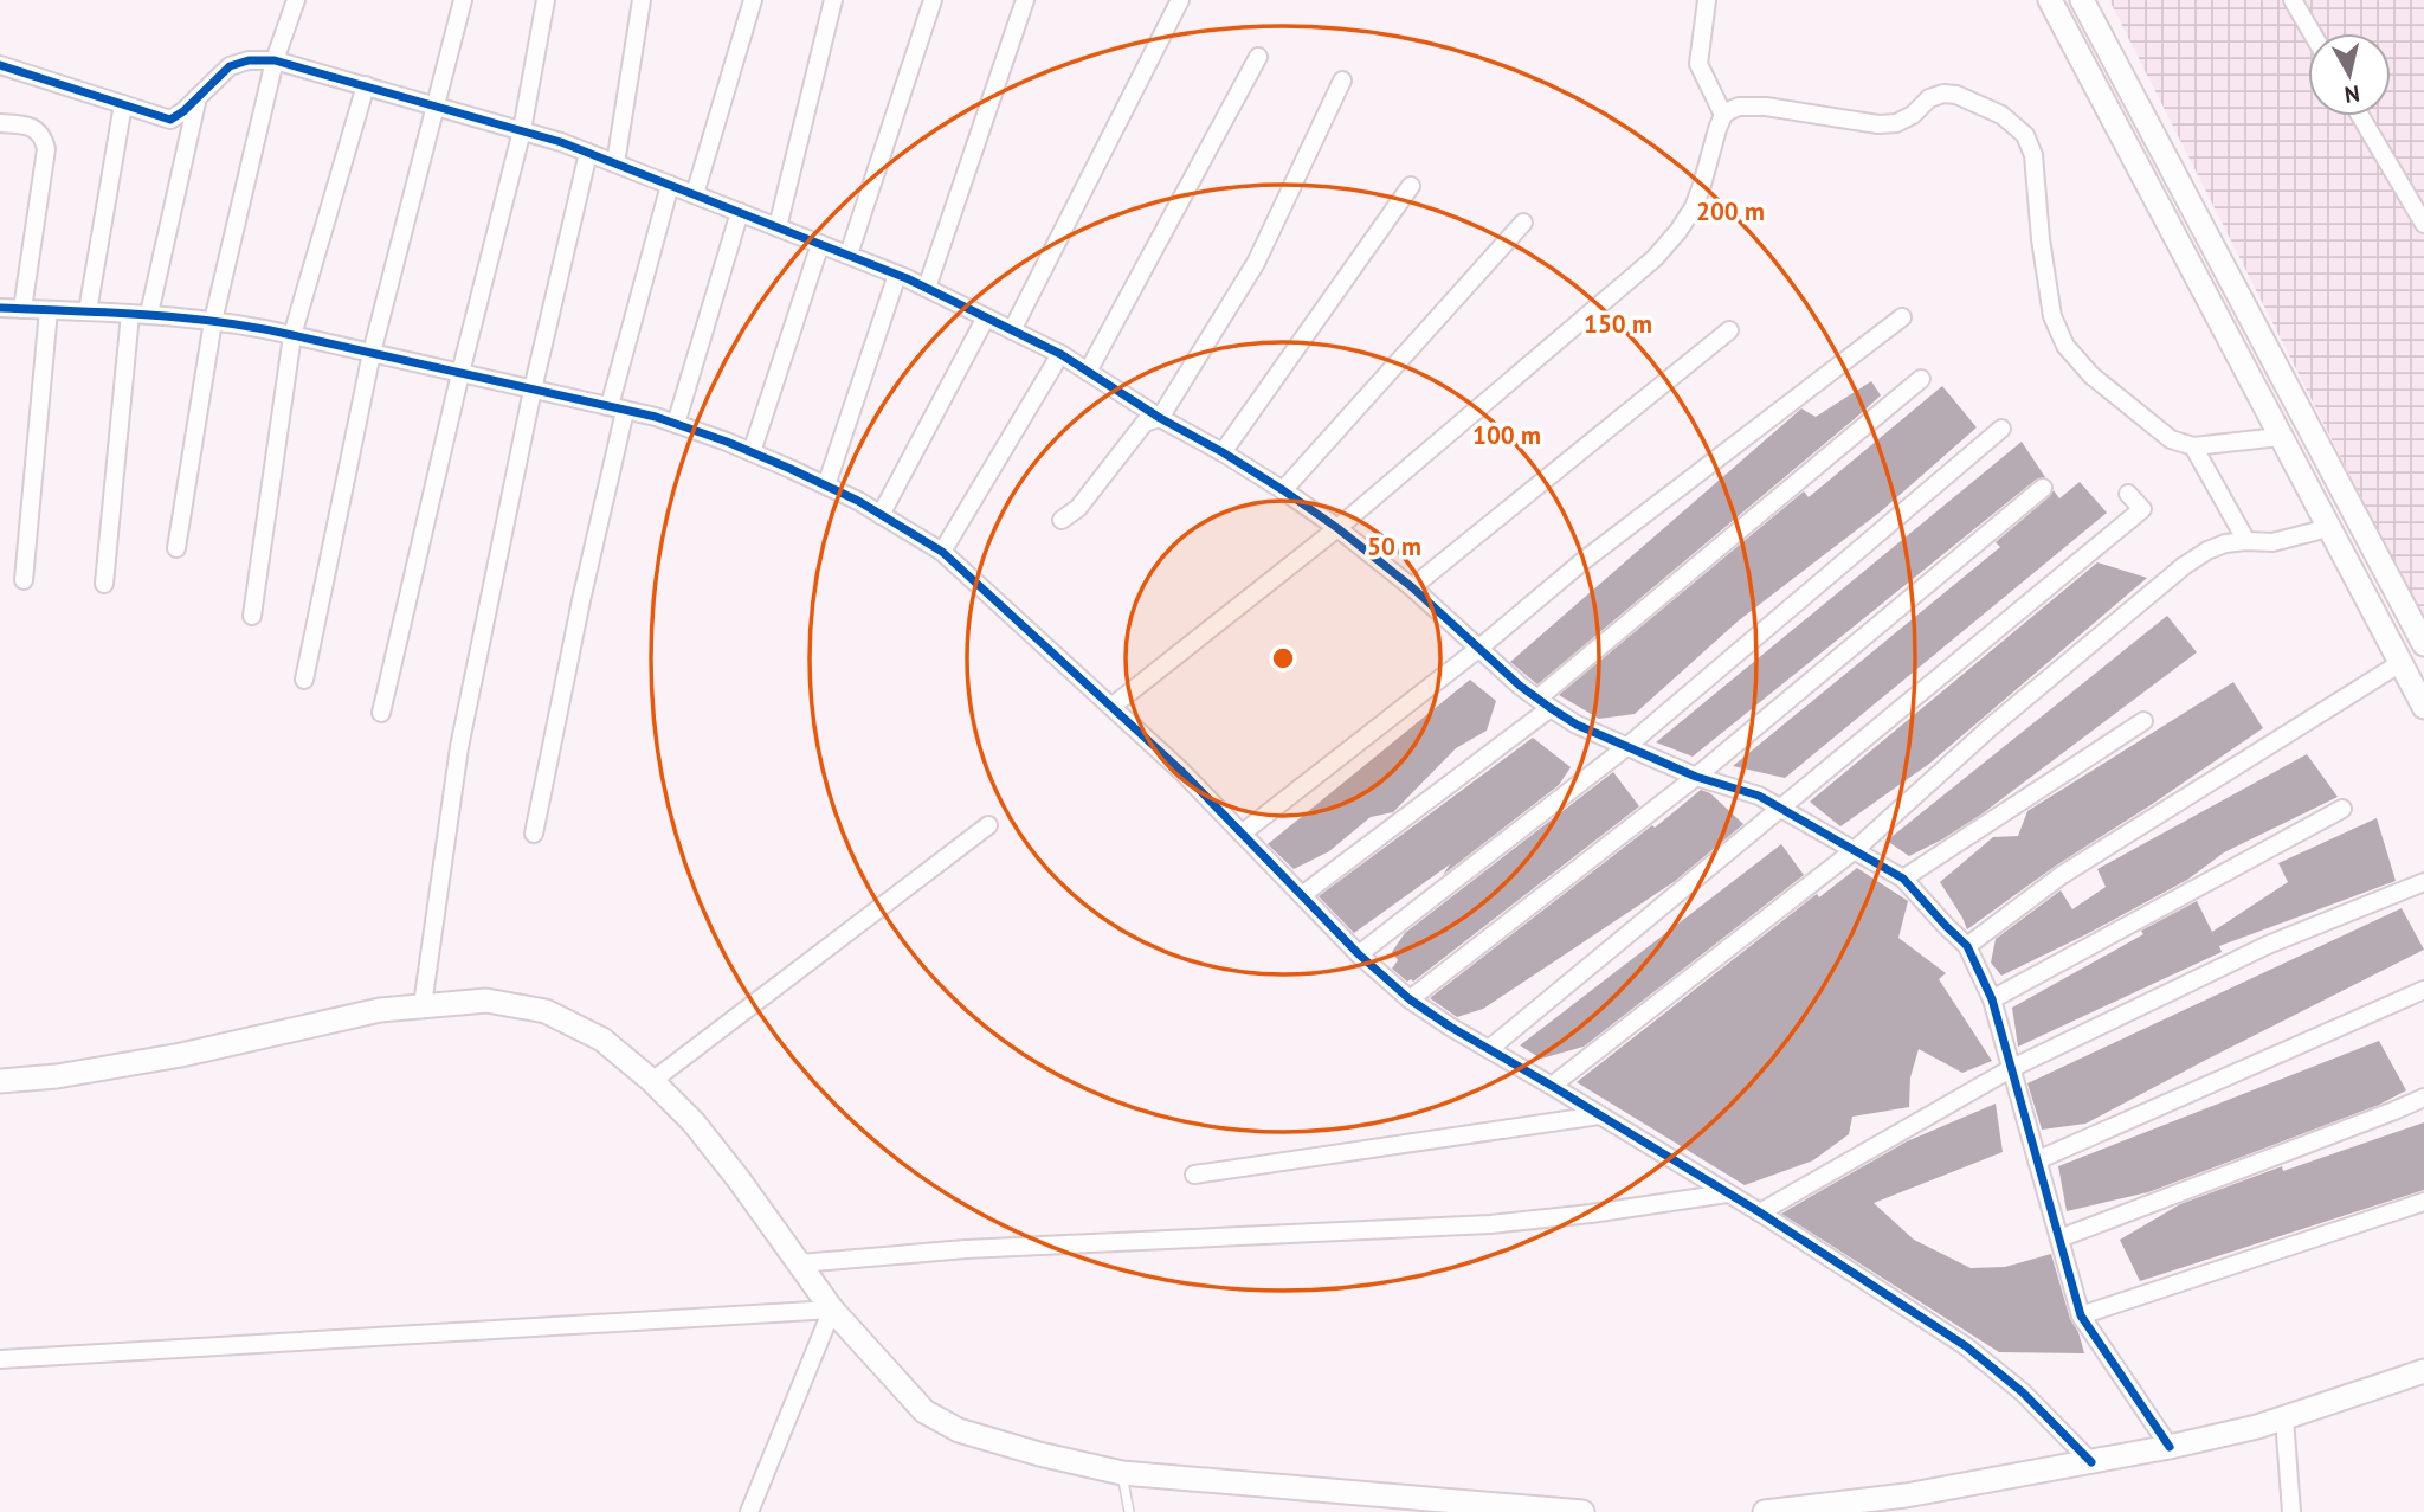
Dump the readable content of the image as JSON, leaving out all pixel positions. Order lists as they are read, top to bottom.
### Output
{
  "north": "bottom",
  "rings": [
    "200 m",
    "150 m",
    "100 m",
    "50 m"
  ]
}
